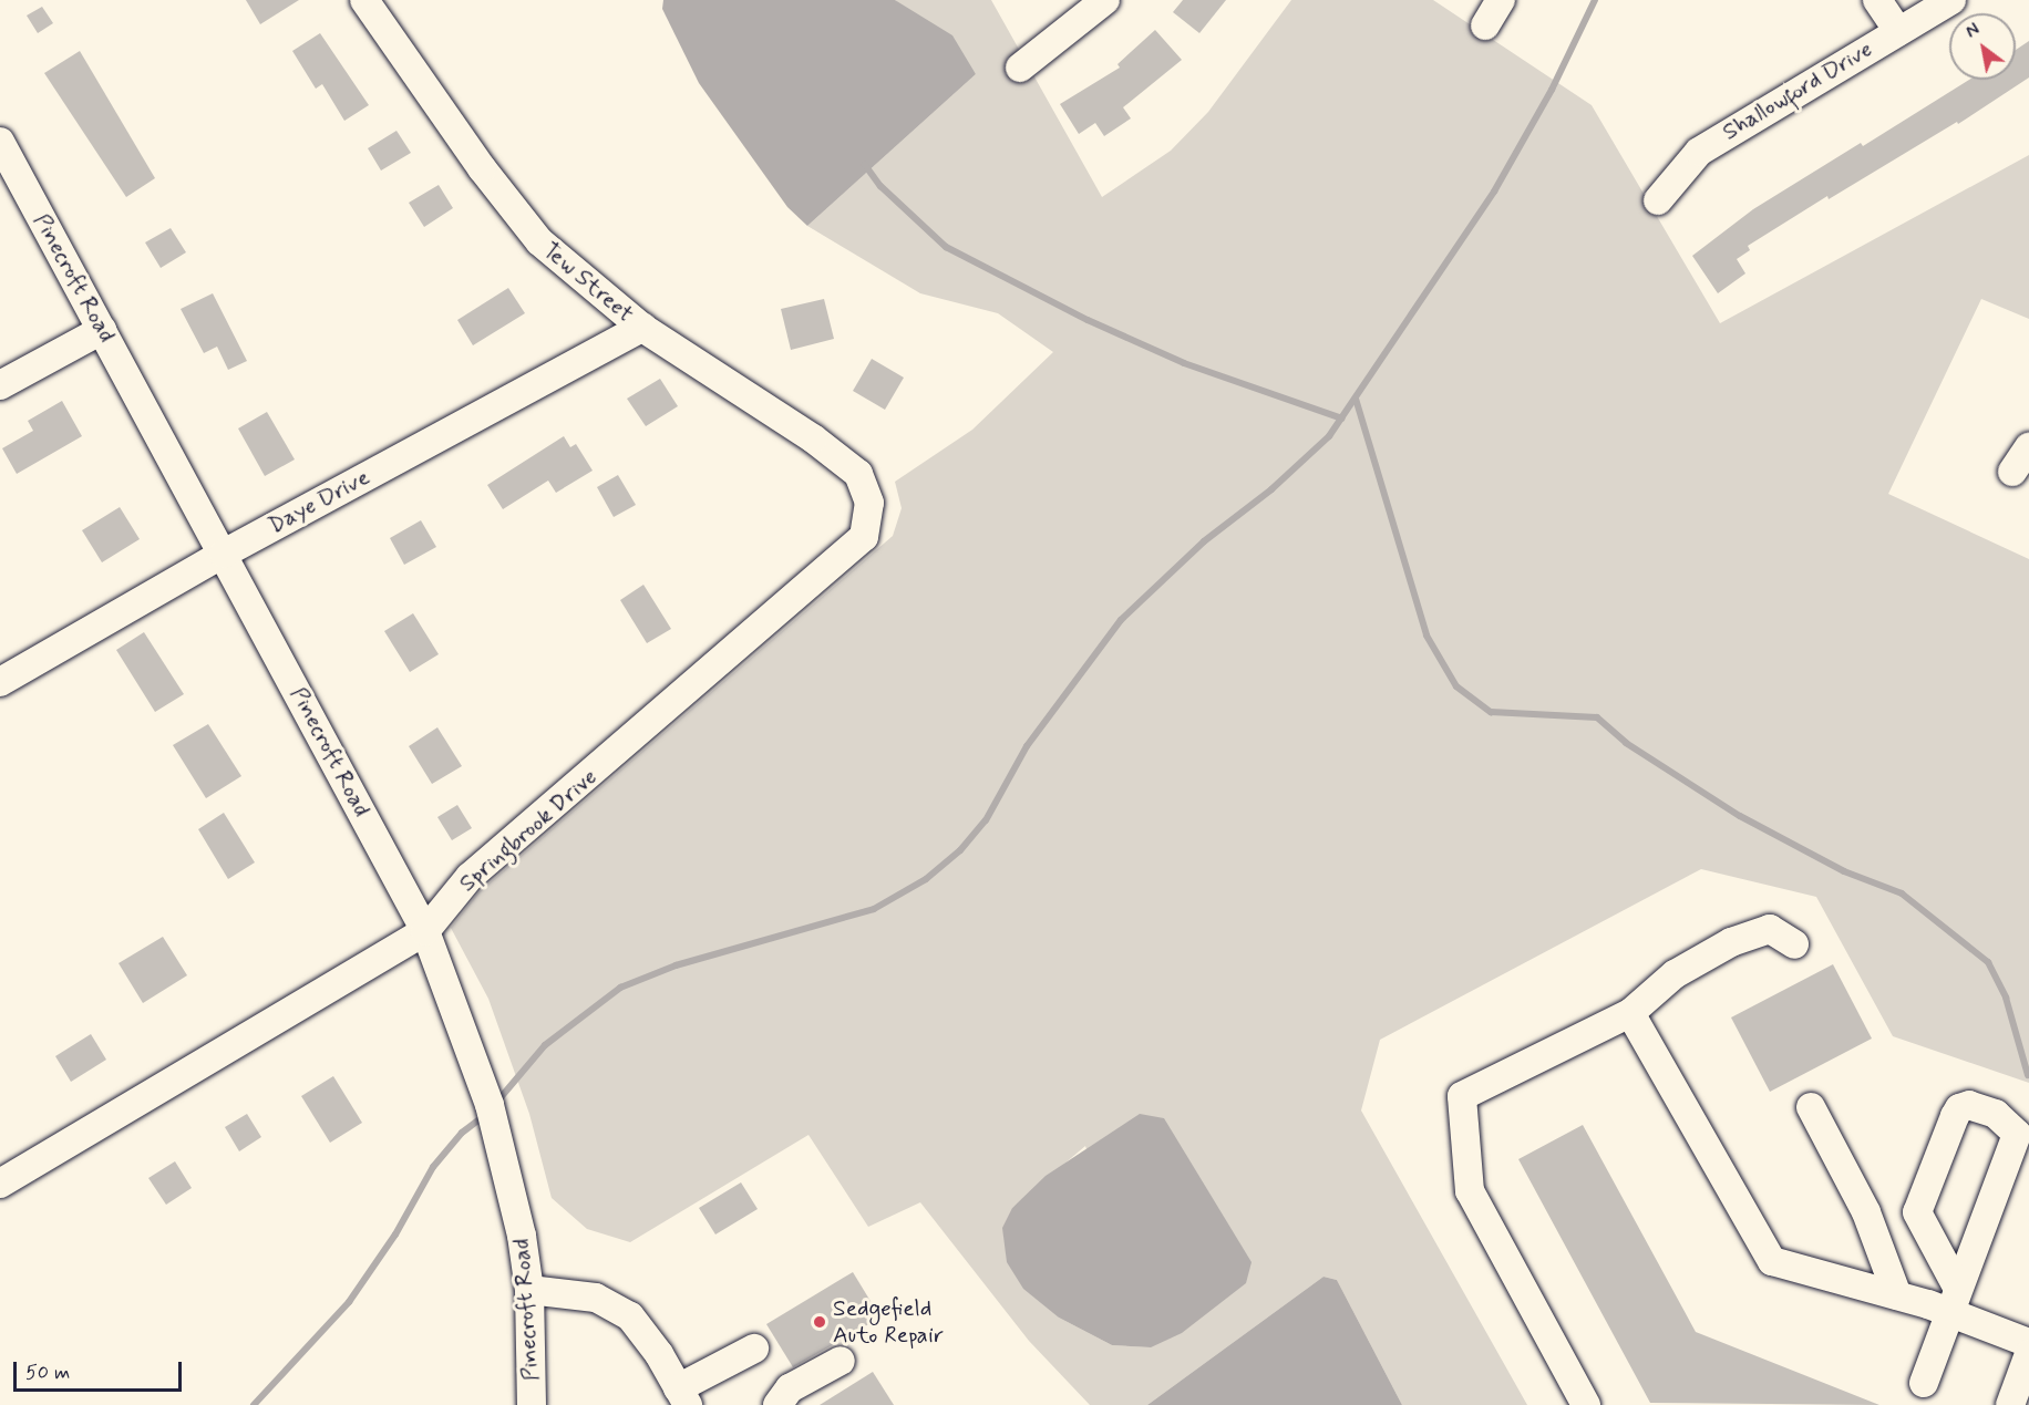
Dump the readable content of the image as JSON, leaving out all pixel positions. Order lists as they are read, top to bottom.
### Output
{
  "streets": {
    "street": [
      "Shallowford Drive",
      "Pinecroft Road",
      "Tew Street",
      "Daye Drive",
      "Springbrook Drive"
    ]
  },
  "crossings": [
    ["Pinecroft Road", "Daye Drive"],
    ["Pinecroft Road", "Springbrook Drive"],
    ["Tew Street", "Daye Drive"],
    ["Tew Street", "Springbrook Drive"]
  ],
  "places": ["Sedgefield Auto Repair"],
  "scale_bar": "50 m",
  "north": "top left"
}
